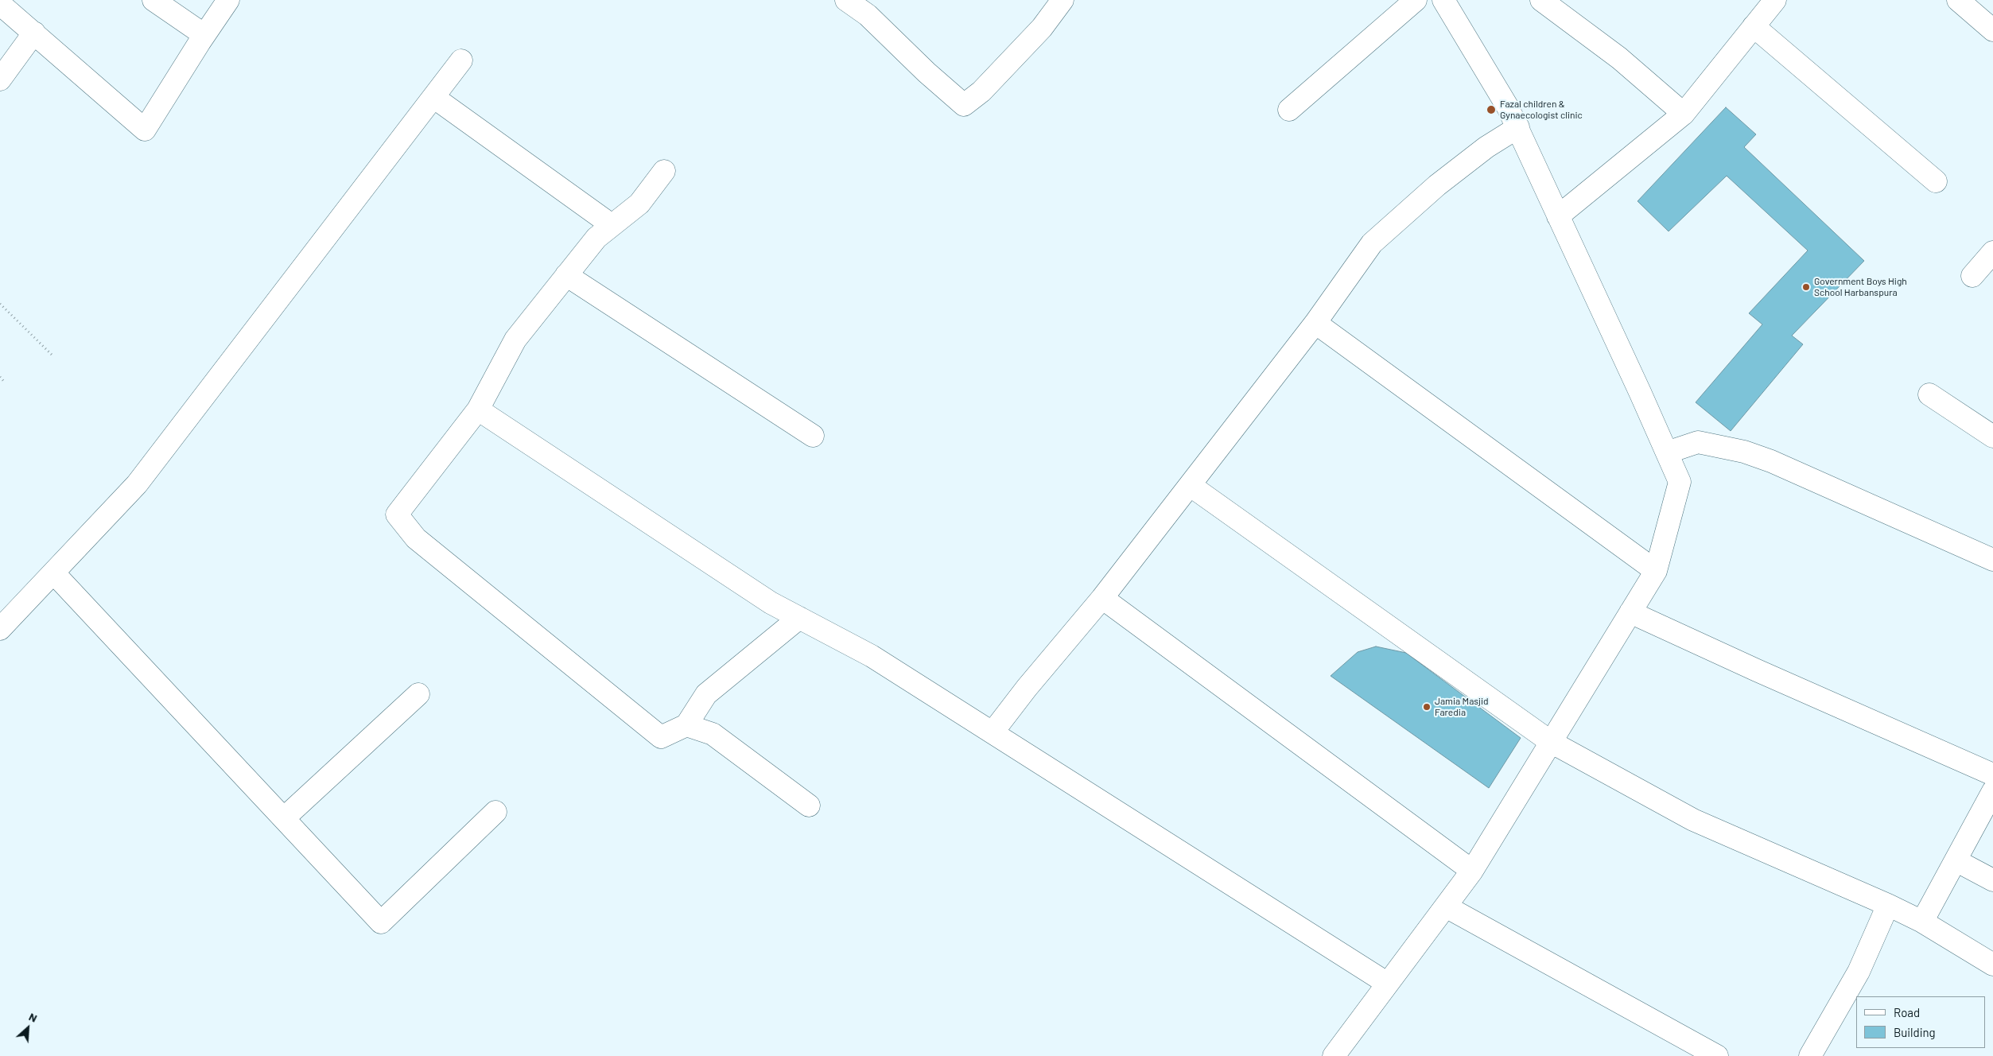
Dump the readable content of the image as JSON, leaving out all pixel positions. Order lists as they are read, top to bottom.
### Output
{
  "places": ["Fazal children & Gynaecologist clinic", "Government Boys High School Harbanspura", "Jamia Masjid Faredia"],
  "legend": ["Road", "Building"],
  "north": "top right"
}
